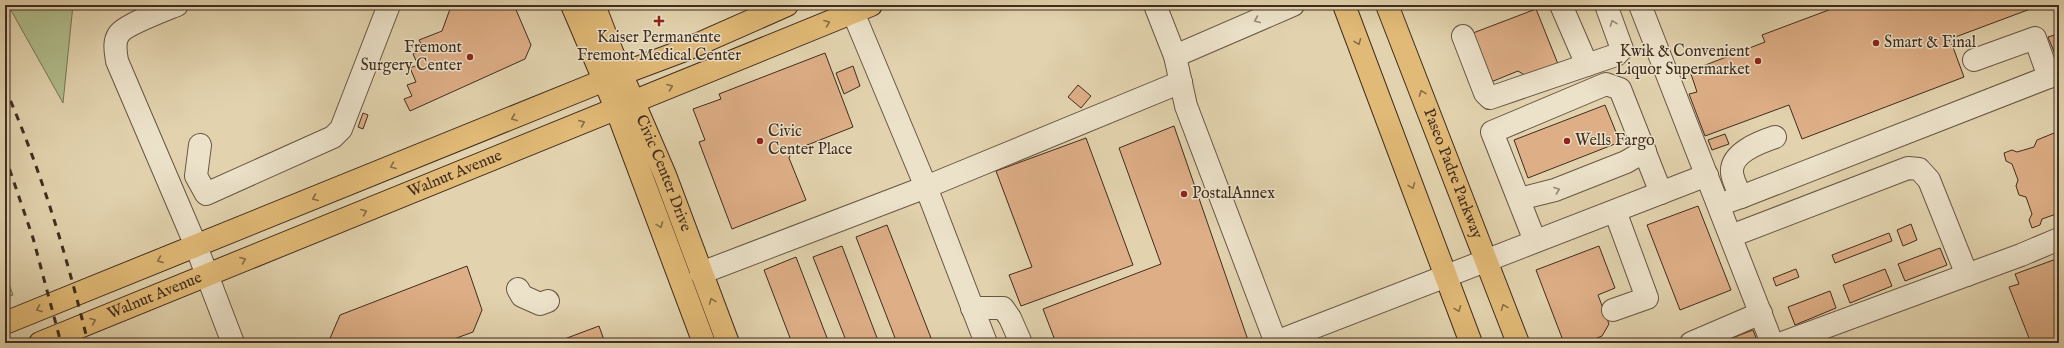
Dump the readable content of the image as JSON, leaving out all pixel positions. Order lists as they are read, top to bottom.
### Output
{
  "streets": {
    "main road": ["Walnut Avenue", "Civic Center Drive", "Paseo Padre Parkway"]
  },
  "crossings": [
    ["Walnut Avenue", "Civic Center Drive"]
  ],
  "places": {
    "health": ["Kaiser Permanente Fremont Medical Center"],
    "other": [
      "Smart & Final",
      "Fremont Surgery Center",
      "Kwik & Convenient Liquor Supermarket",
      "Civic Center Place",
      "Wells Fargo",
      "PostalAnnex"
    ]
  }
}
